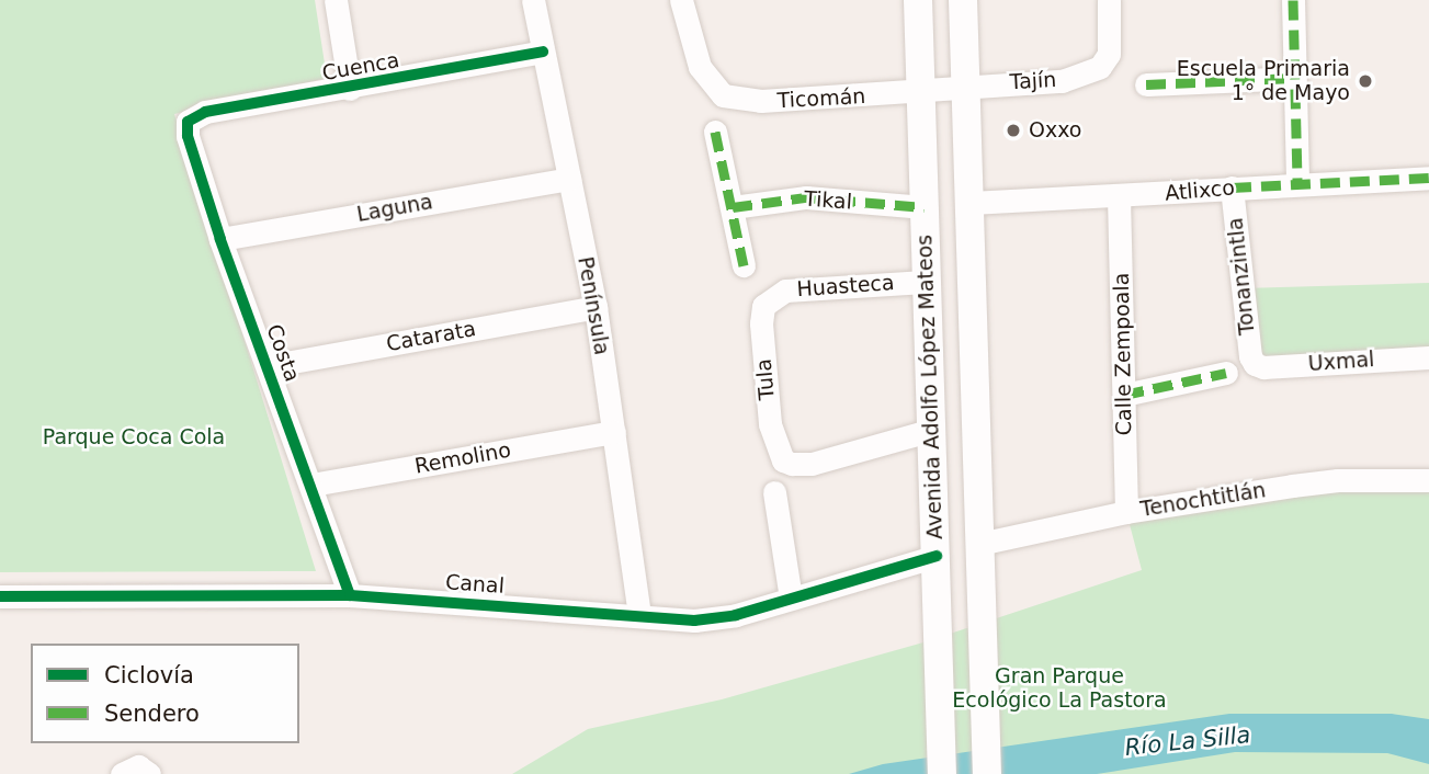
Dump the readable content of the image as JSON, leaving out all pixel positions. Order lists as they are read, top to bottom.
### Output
{
  "streets": {
    "main road": ["Avenida Adolfo López Mateos"],
    "street": [
      "Cuenca",
      "Tajín",
      "Ticomán",
      "Atlixco",
      "Tikal",
      "Laguna",
      "Tonanzintla",
      "Huasteca",
      "Península",
      "Catarata",
      "Costa",
      "Calle Zempoala",
      "Uxmal",
      "Tula",
      "Remolino",
      "Tenochtitlán",
      "Canal"
    ]
  },
  "crossings": [
    ["Cuenca", "Península"],
    ["Cuenca", "Costa"],
    ["Tajín", "Ticomán"],
    ["Tajín", "Avenida Adolfo López Mateos"],
    ["Ticomán", "Avenida Adolfo López Mateos"],
    ["Atlixco", "Tonanzintla"],
    ["Atlixco", "Calle Zempoala"],
    ["Atlixco", "Avenida Adolfo López Mateos"],
    ["Tikal", "Avenida Adolfo López Mateos"],
    ["Laguna", "Península"],
    ["Laguna", "Costa"],
    ["Tonanzintla", "Uxmal"],
    ["Huasteca", "Tula"],
    ["Huasteca", "Avenida Adolfo López Mateos"],
    ["Península", "Catarata"],
    ["Península", "Remolino"],
    ["Península", "Canal"],
    ["Catarata", "Costa"],
    ["Costa", "Remolino"],
    ["Costa", "Canal"],
    ["Calle Zempoala", "Tenochtitlán"],
    ["Tula", "Avenida Adolfo López Mateos"],
    ["Avenida Adolfo López Mateos", "Tenochtitlán"],
    ["Avenida Adolfo López Mateos", "Canal"]
  ],
  "water": ["Río La Silla"],
  "parks": ["Parque Coca Cola", "Gran Parque Ecológico La Pastora"],
  "places": ["Escuela Primaria 1° de Mayo", "Oxxo"],
  "legend": ["Ciclovía", "Sendero"]
}
